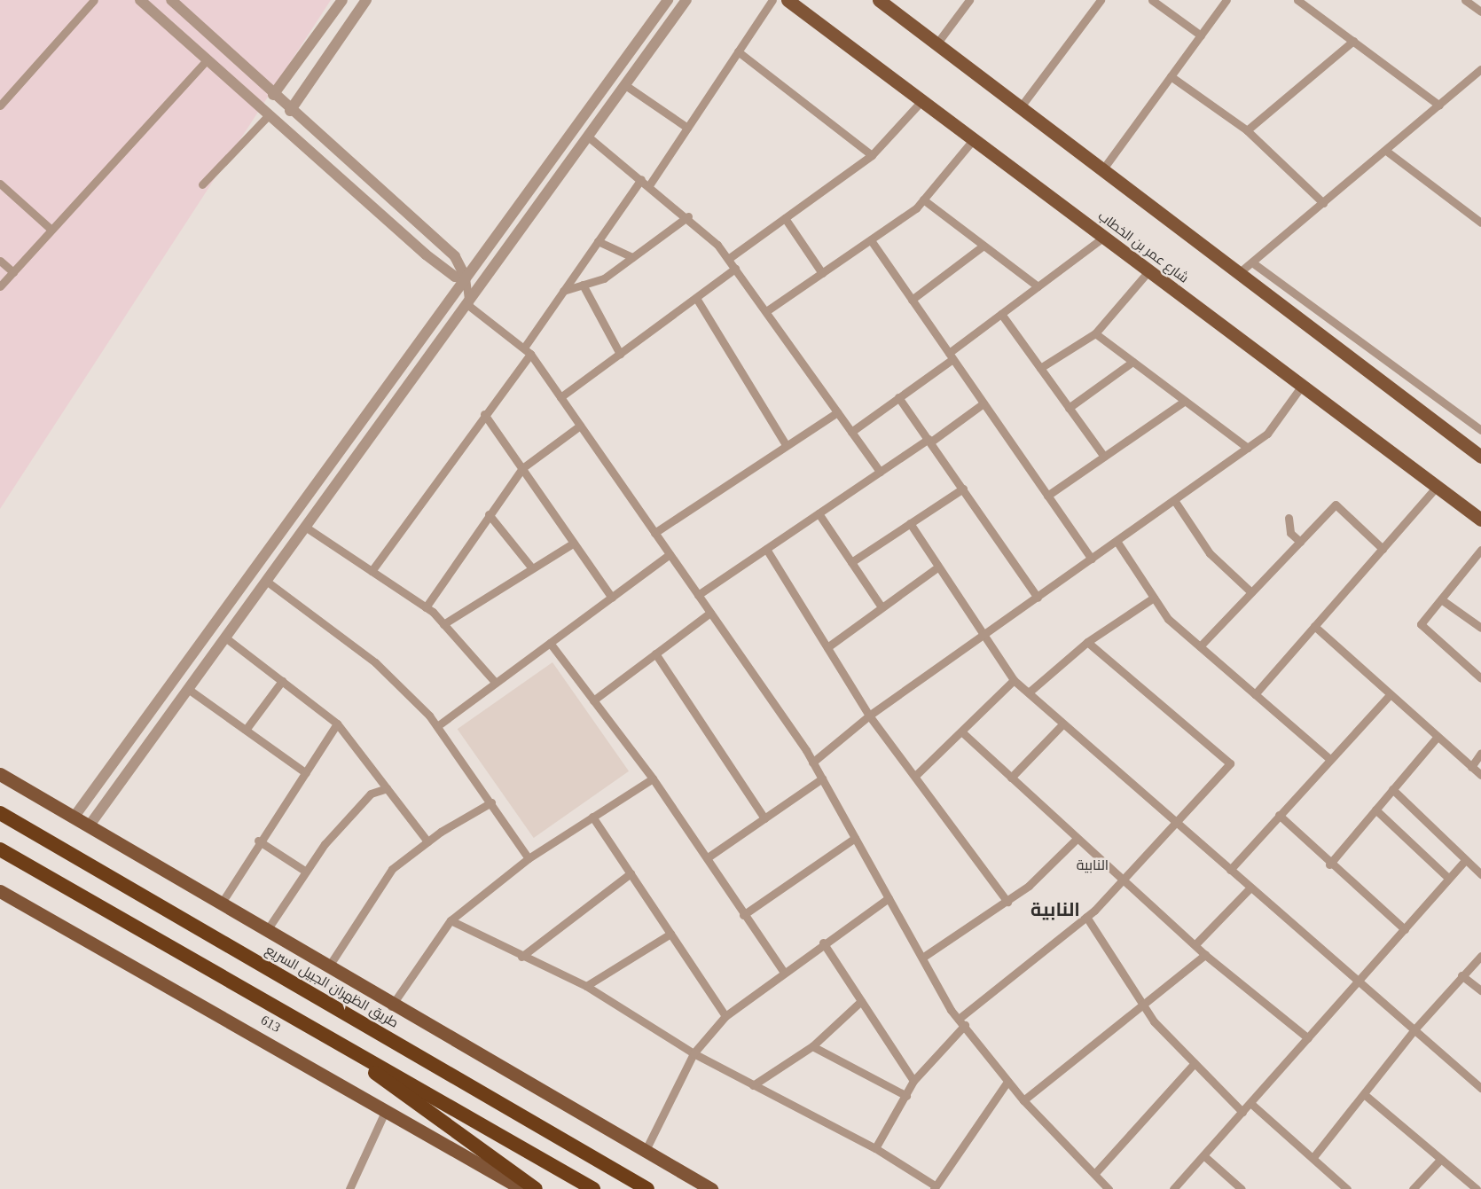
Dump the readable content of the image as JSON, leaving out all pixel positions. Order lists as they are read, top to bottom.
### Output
{
  "streets": {
    "highway": ["طريق الظهران الجبيل السريع", "613"],
    "main road": ["شارع عمر بن الخطاب"]
  },
  "districts": ["النابية", "النابية"]
}
